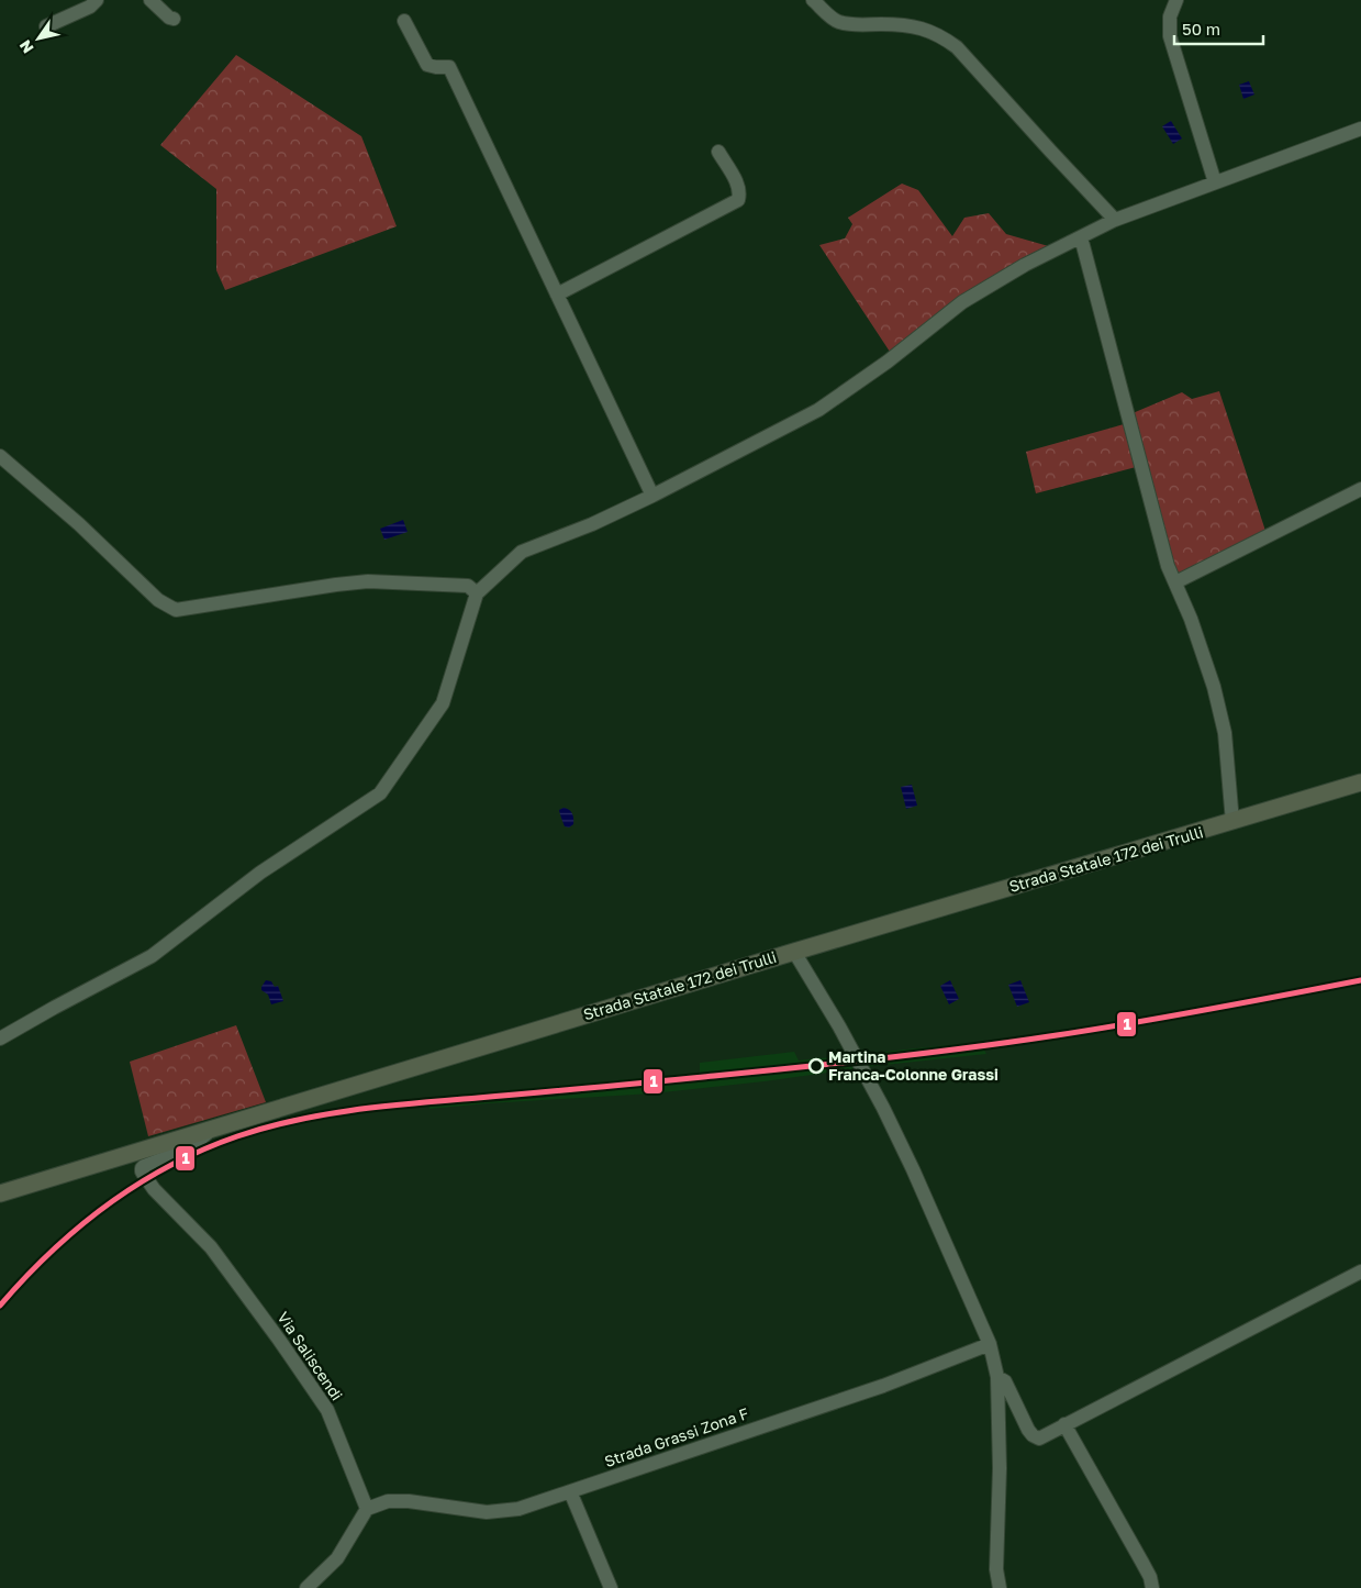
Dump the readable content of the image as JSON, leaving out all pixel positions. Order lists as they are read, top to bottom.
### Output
{
  "streets": {
    "main road": ["Strada Statale 172 dei Trulli"],
    "street": ["Via Saliscendi", "Strada Grassi Zona F"]
  },
  "crossings": [
    ["Strada Statale 172 dei Trulli", "Via Saliscendi"],
    ["Via Saliscendi", "Strada Grassi Zona F"]
  ],
  "places": ["Martina Franca-Colonne Grassi"],
  "lines": ["transit line 1"],
  "scale_bar": "50 m",
  "north": "bottom left"
}
